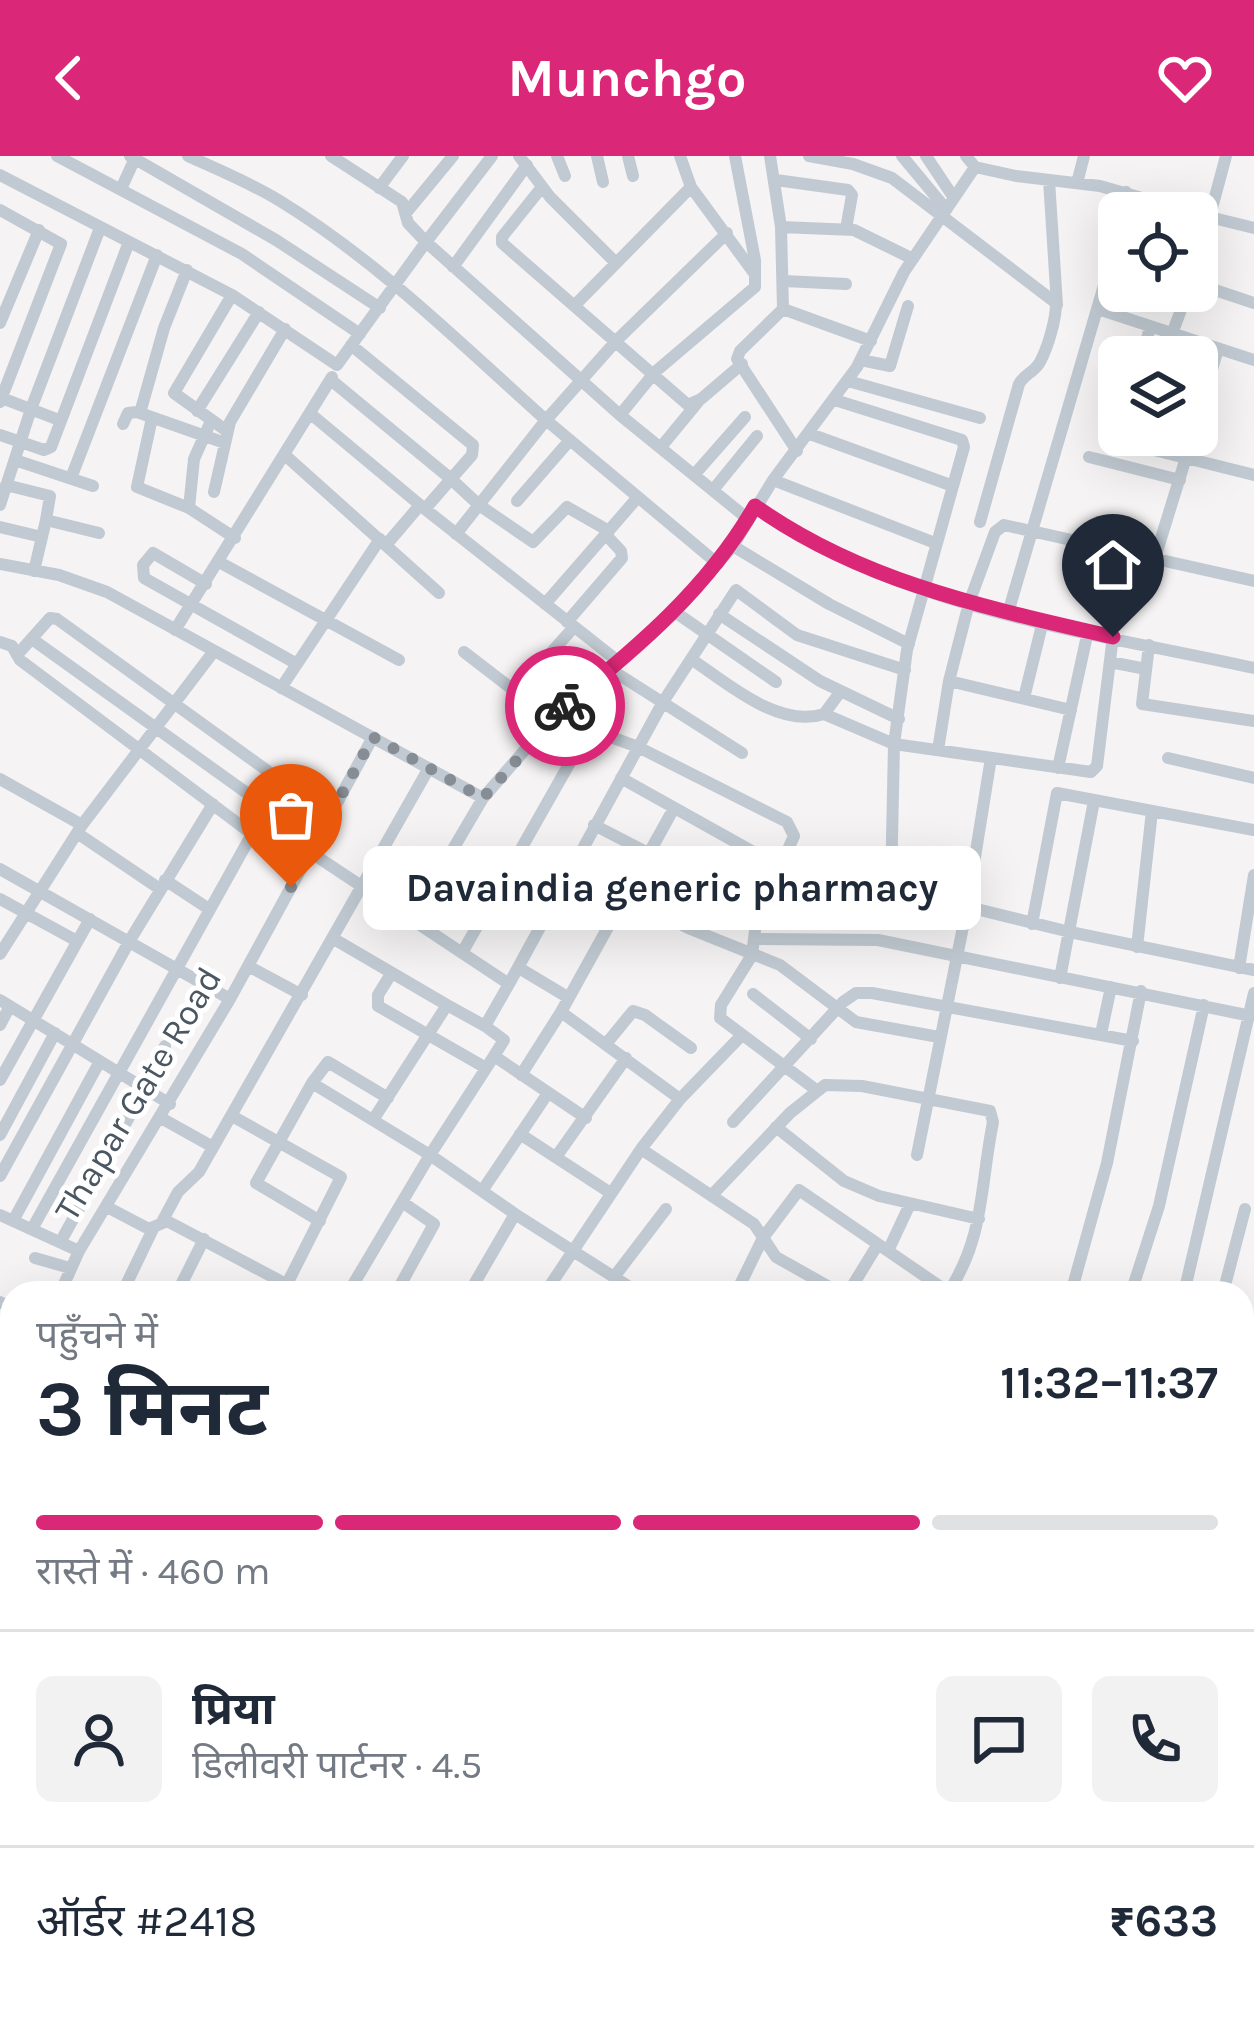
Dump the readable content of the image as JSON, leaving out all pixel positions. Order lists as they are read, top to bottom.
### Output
{
  "streets": {
    "street": ["Thapar Gate Road"]
  },
  "places": ["Davaindia generic pharmacy"],
  "page": {
    "header": "Munchgo",
    "bubble": "Davaindia generic pharmacy",
    "heading": ["3 मिनट", "पहुँचने में", "11:32–11:37"],
    "panel": [
      "प्रिया",
      "डिलीवरी पार्टनर · 4.5",
      "ऑर्डर #2418",
      "₹633"
    ],
    "bar": "रास्ते में · 460 m"
  }
}
